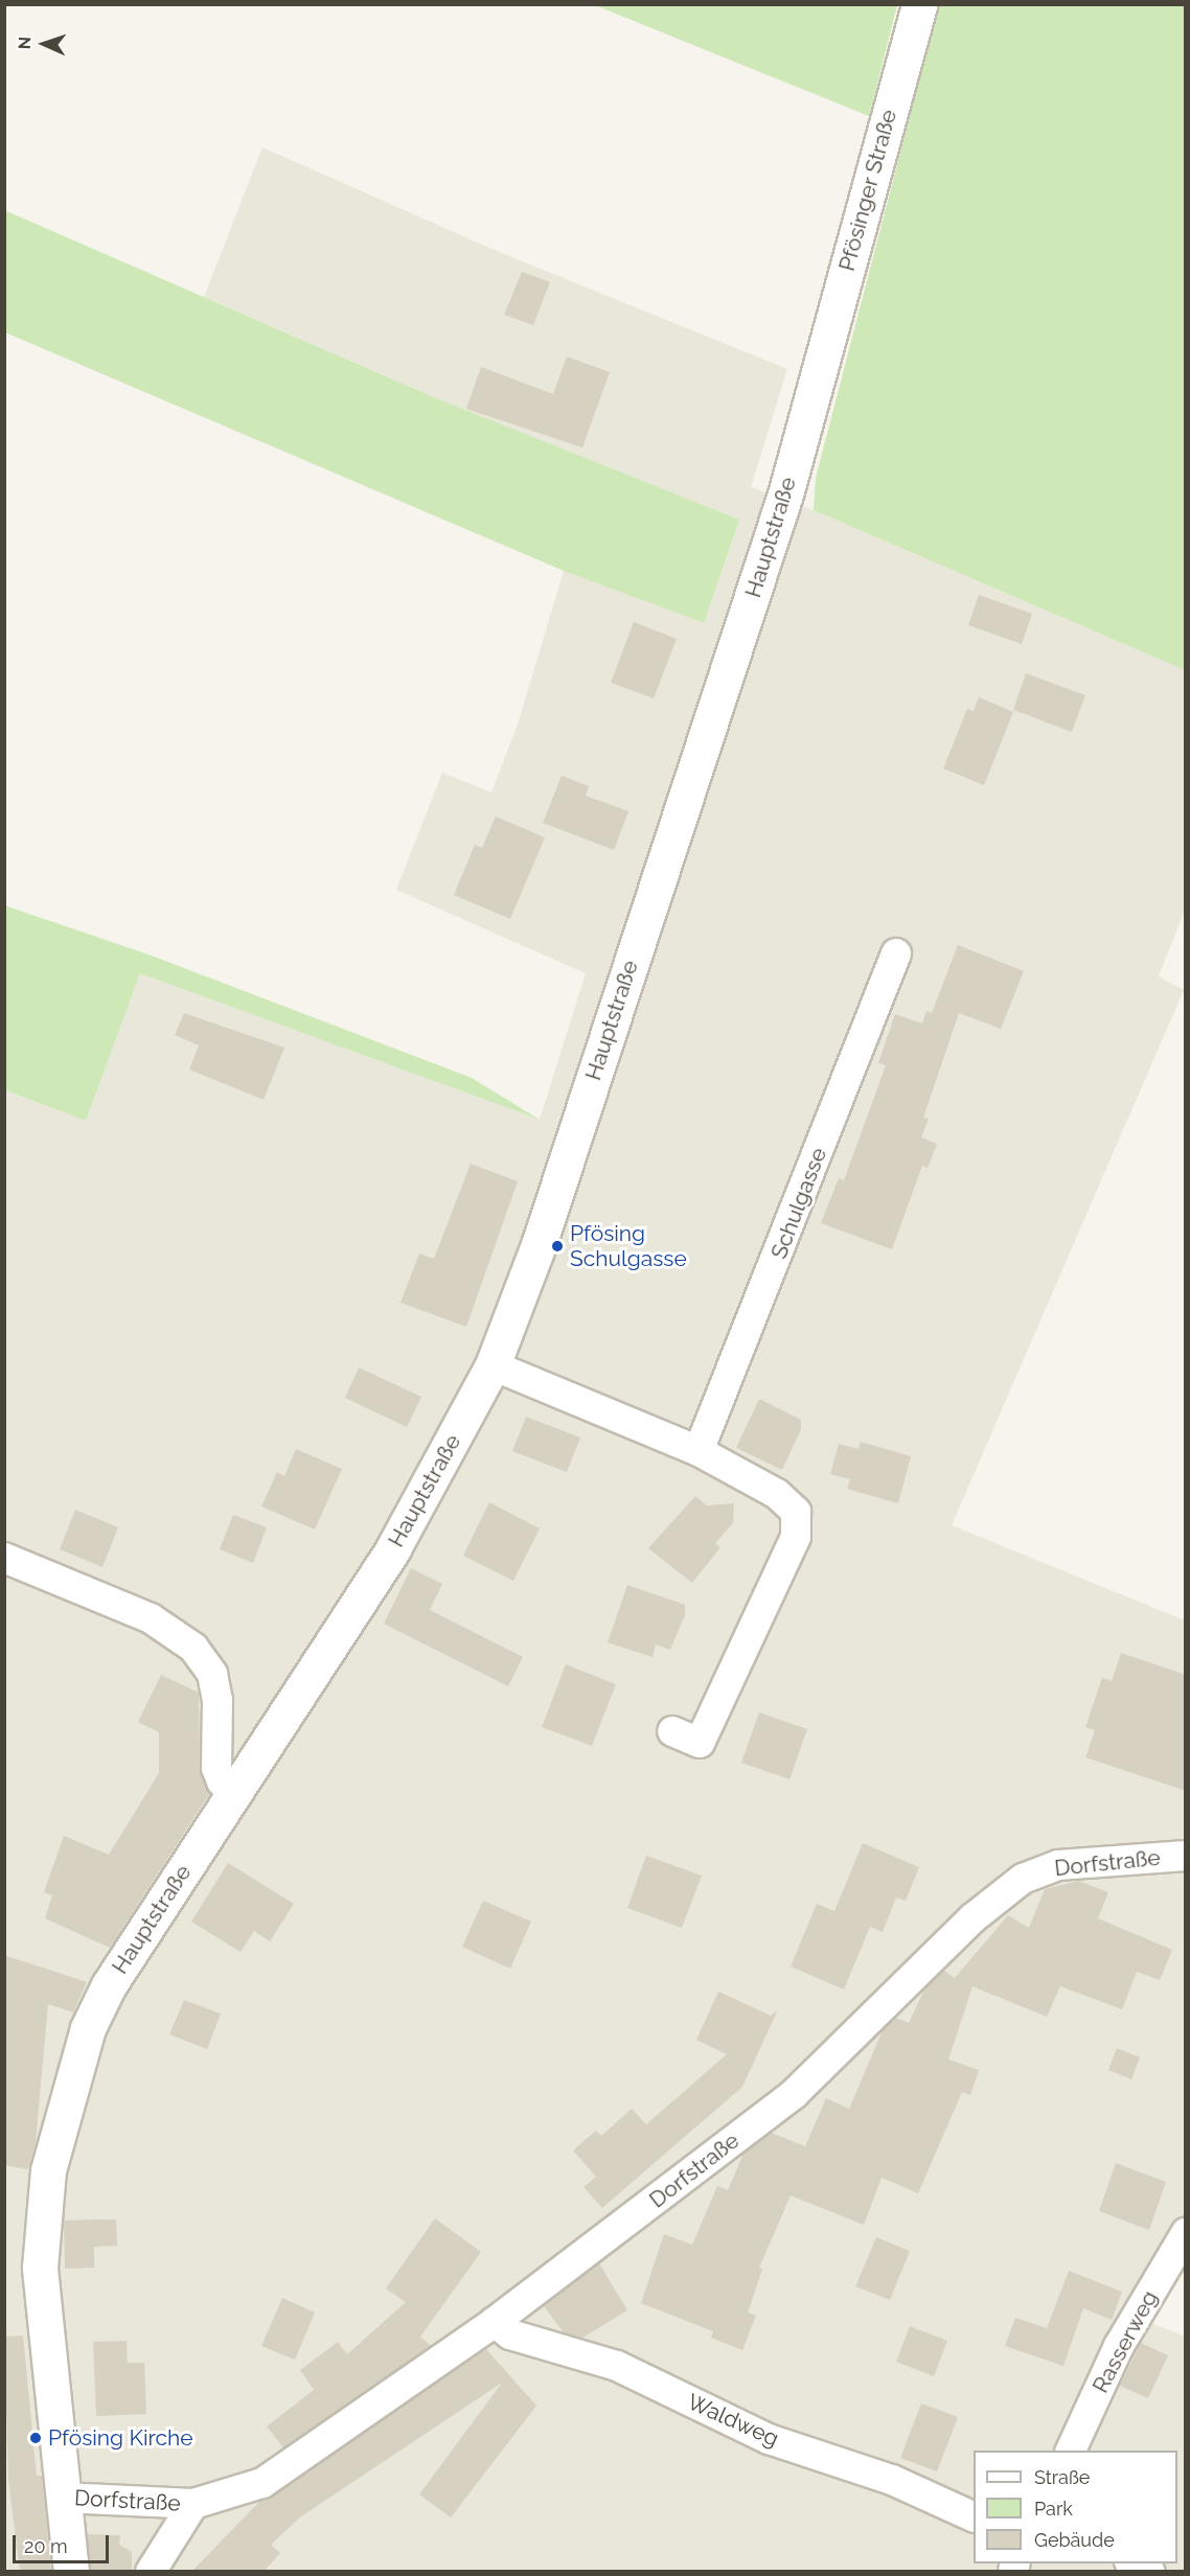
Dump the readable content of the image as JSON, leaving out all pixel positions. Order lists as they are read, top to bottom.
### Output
{
  "streets": {
    "street": [
      "Pfösinger Straße",
      "Hauptstraße",
      "Schulgasse",
      "Dorfstraße",
      "Rasserweg",
      "Waldweg"
    ]
  },
  "crossings": [
    ["Pfösinger Straße", "Hauptstraße"],
    ["Hauptstraße", "Dorfstraße"],
    ["Dorfstraße", "Waldweg"]
  ],
  "places": ["Pfösing Schulgasse", "Pfösing Kirche"],
  "legend": ["Straße", "Park", "Gebäude"],
  "scale_bar": "20 m",
  "north": "left"
}
